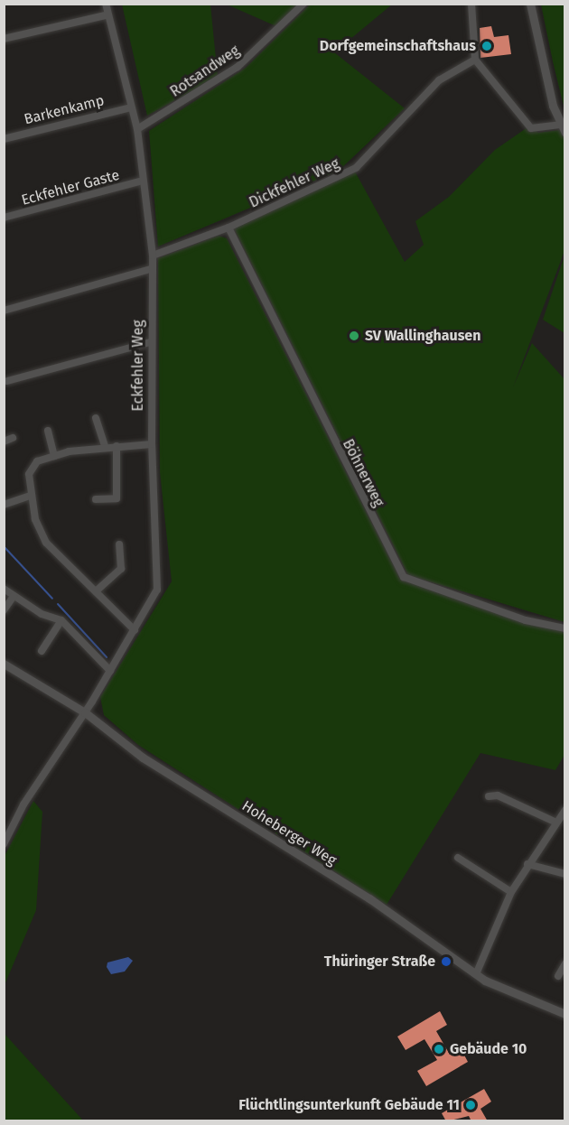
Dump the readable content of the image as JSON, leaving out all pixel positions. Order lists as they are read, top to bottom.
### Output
{
  "streets": {
    "street": [
      "Rotsandweg",
      "Barkenkamp",
      "Dickfehler Weg",
      "Eckfehler Gaste",
      "Eckfehler Weg",
      "Böhnerweg",
      "Hoheberger Weg"
    ]
  },
  "crossings": [
    ["Rotsandweg", "Eckfehler Weg"],
    ["Barkenkamp", "Eckfehler Weg"],
    ["Dickfehler Weg", "Eckfehler Weg"],
    ["Dickfehler Weg", "Böhnerweg"],
    ["Eckfehler Gaste", "Eckfehler Weg"],
    ["Eckfehler Weg", "Hoheberger Weg"]
  ],
  "places": [
    "Dorfgemeinschaftshaus",
    "SV Wallinghausen",
    "Thüringer Straße",
    "Gebäude 10",
    "Flüchtlingsunterkunft Gebäude 11"
  ]
}
